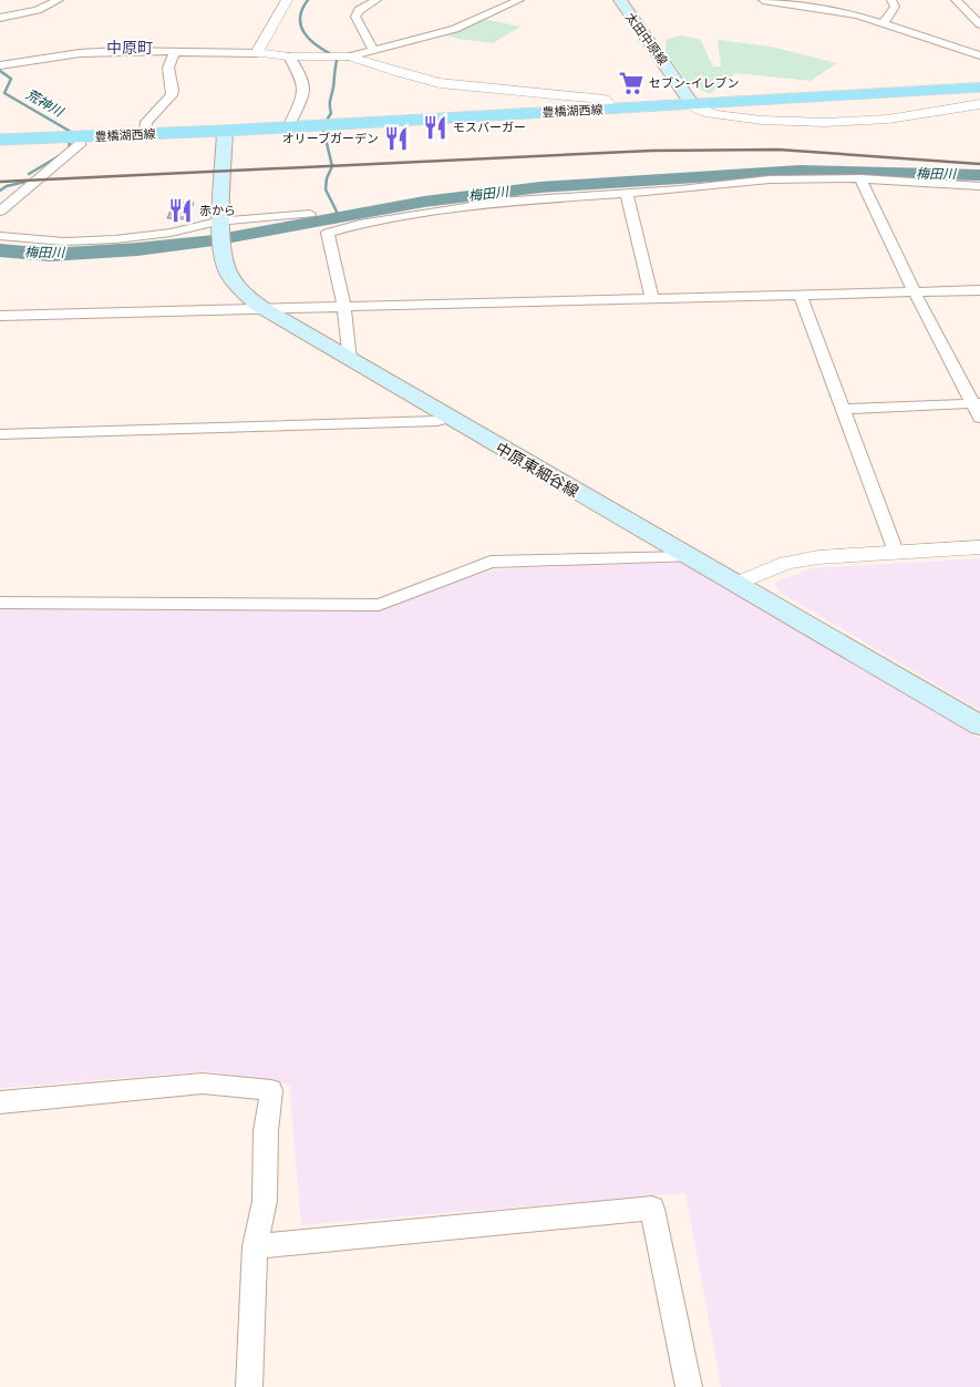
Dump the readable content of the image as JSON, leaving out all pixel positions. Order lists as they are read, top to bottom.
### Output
{
  "streets": {
    "main road": ["太田中原線", "豊橋湖西線", "中原東細谷線"]
  },
  "crossings": [
    ["太田中原線", "豊橋湖西線"],
    ["豊橋湖西線", "中原東細谷線"]
  ],
  "districts": ["中原町"],
  "water": ["荒神川", "梅田川"],
  "places": {
    "supermarket": ["セブン-イレブン"],
    "restaurant": ["モスバーガー", "オリーブガーデン", "赤から"]
  }
}
